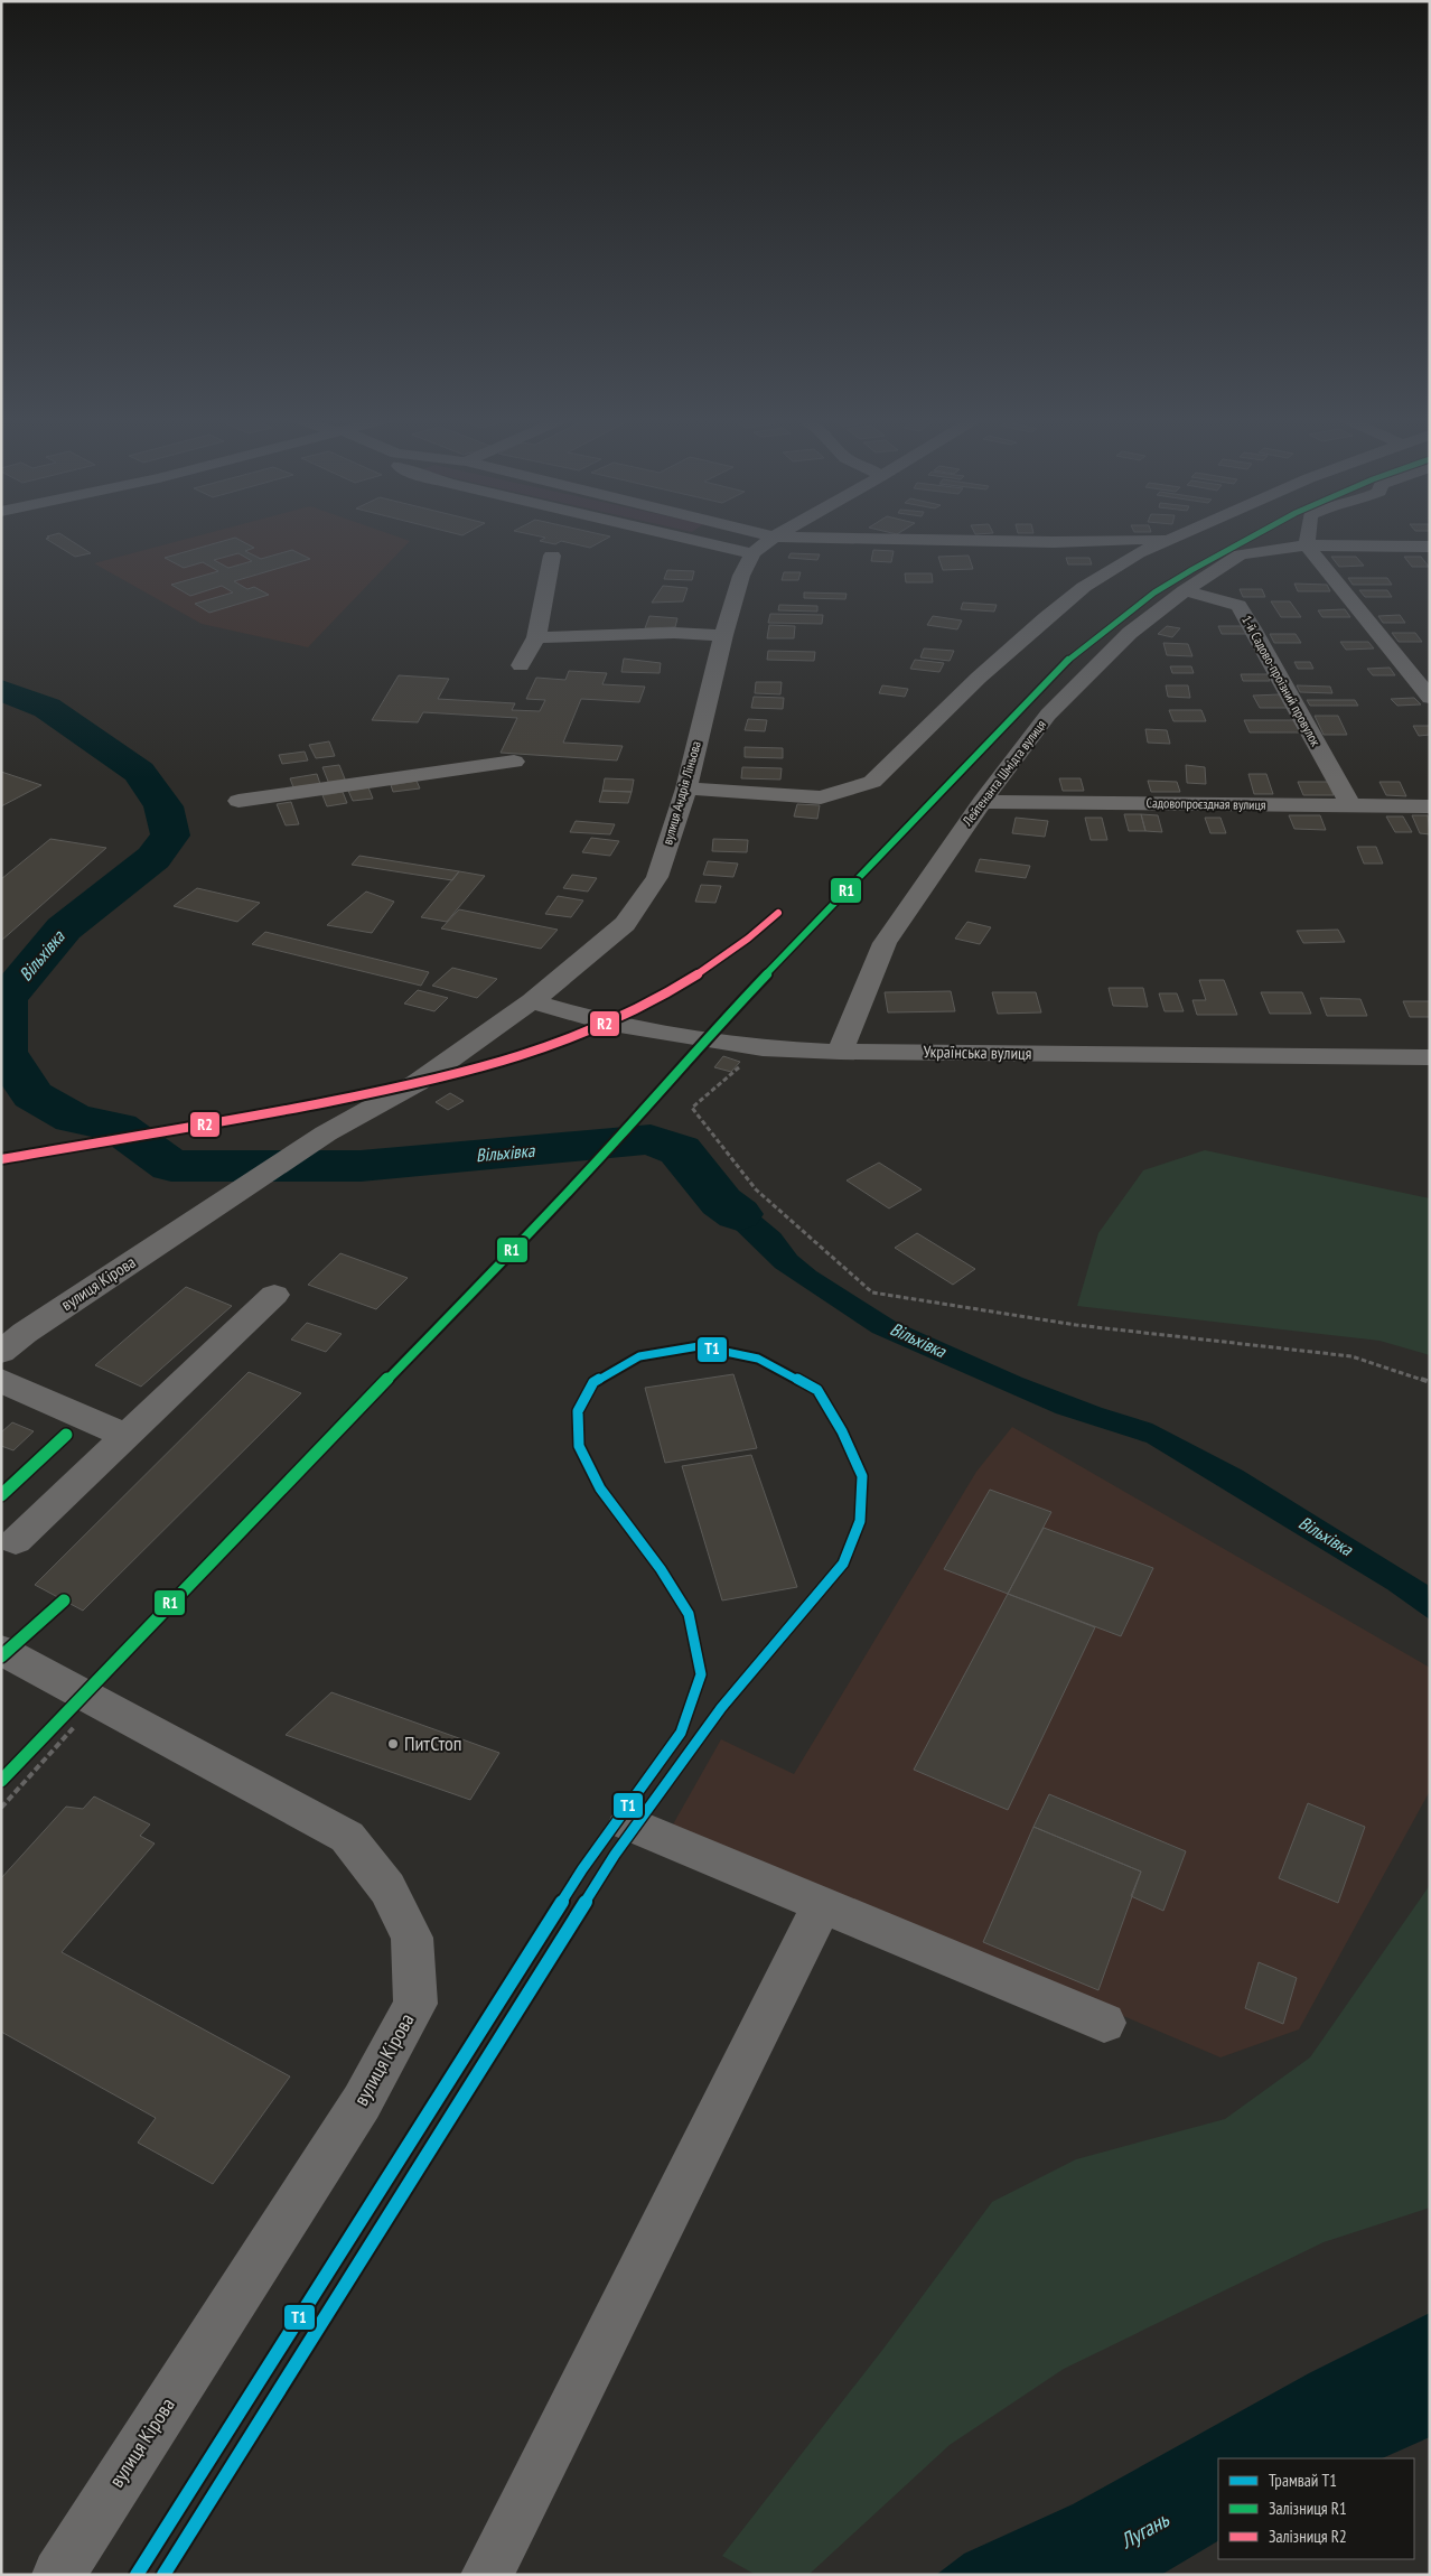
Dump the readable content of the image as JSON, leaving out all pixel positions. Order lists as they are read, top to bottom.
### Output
{
  "streets": {
    "street": [
      "1-й Садово-проїзний провулок",
      "Лейтенанта Шмідта вулиця",
      "вулиця Андрія Ліньова",
      "Садовопроєздная вулиця",
      "Українська вулиця",
      "вулиця Кірова"
    ]
  },
  "crossings": [
    ["1-й Садово-проїзний провулок", "Лейтенанта Шмідта вулиця"],
    ["1-й Садово-проїзний провулок", "Садовопроєздная вулиця"],
    ["Лейтенанта Шмідта вулиця", "Садовопроєздная вулиця"],
    ["Лейтенанта Шмідта вулиця", "Українська вулиця"],
    ["вулиця Андрія Ліньова", "Українська вулиця"],
    ["вулиця Андрія Ліньова", "вулиця Кірова"]
  ],
  "water": ["Вільхівка", "Лугань"],
  "places": ["ПитСтоп"],
  "lines": ["rail line R1", "rail line R2", "tram line T1"],
  "legend": ["Трамвай T1", "Залізниця R1", "Залізниця R2"]
}
